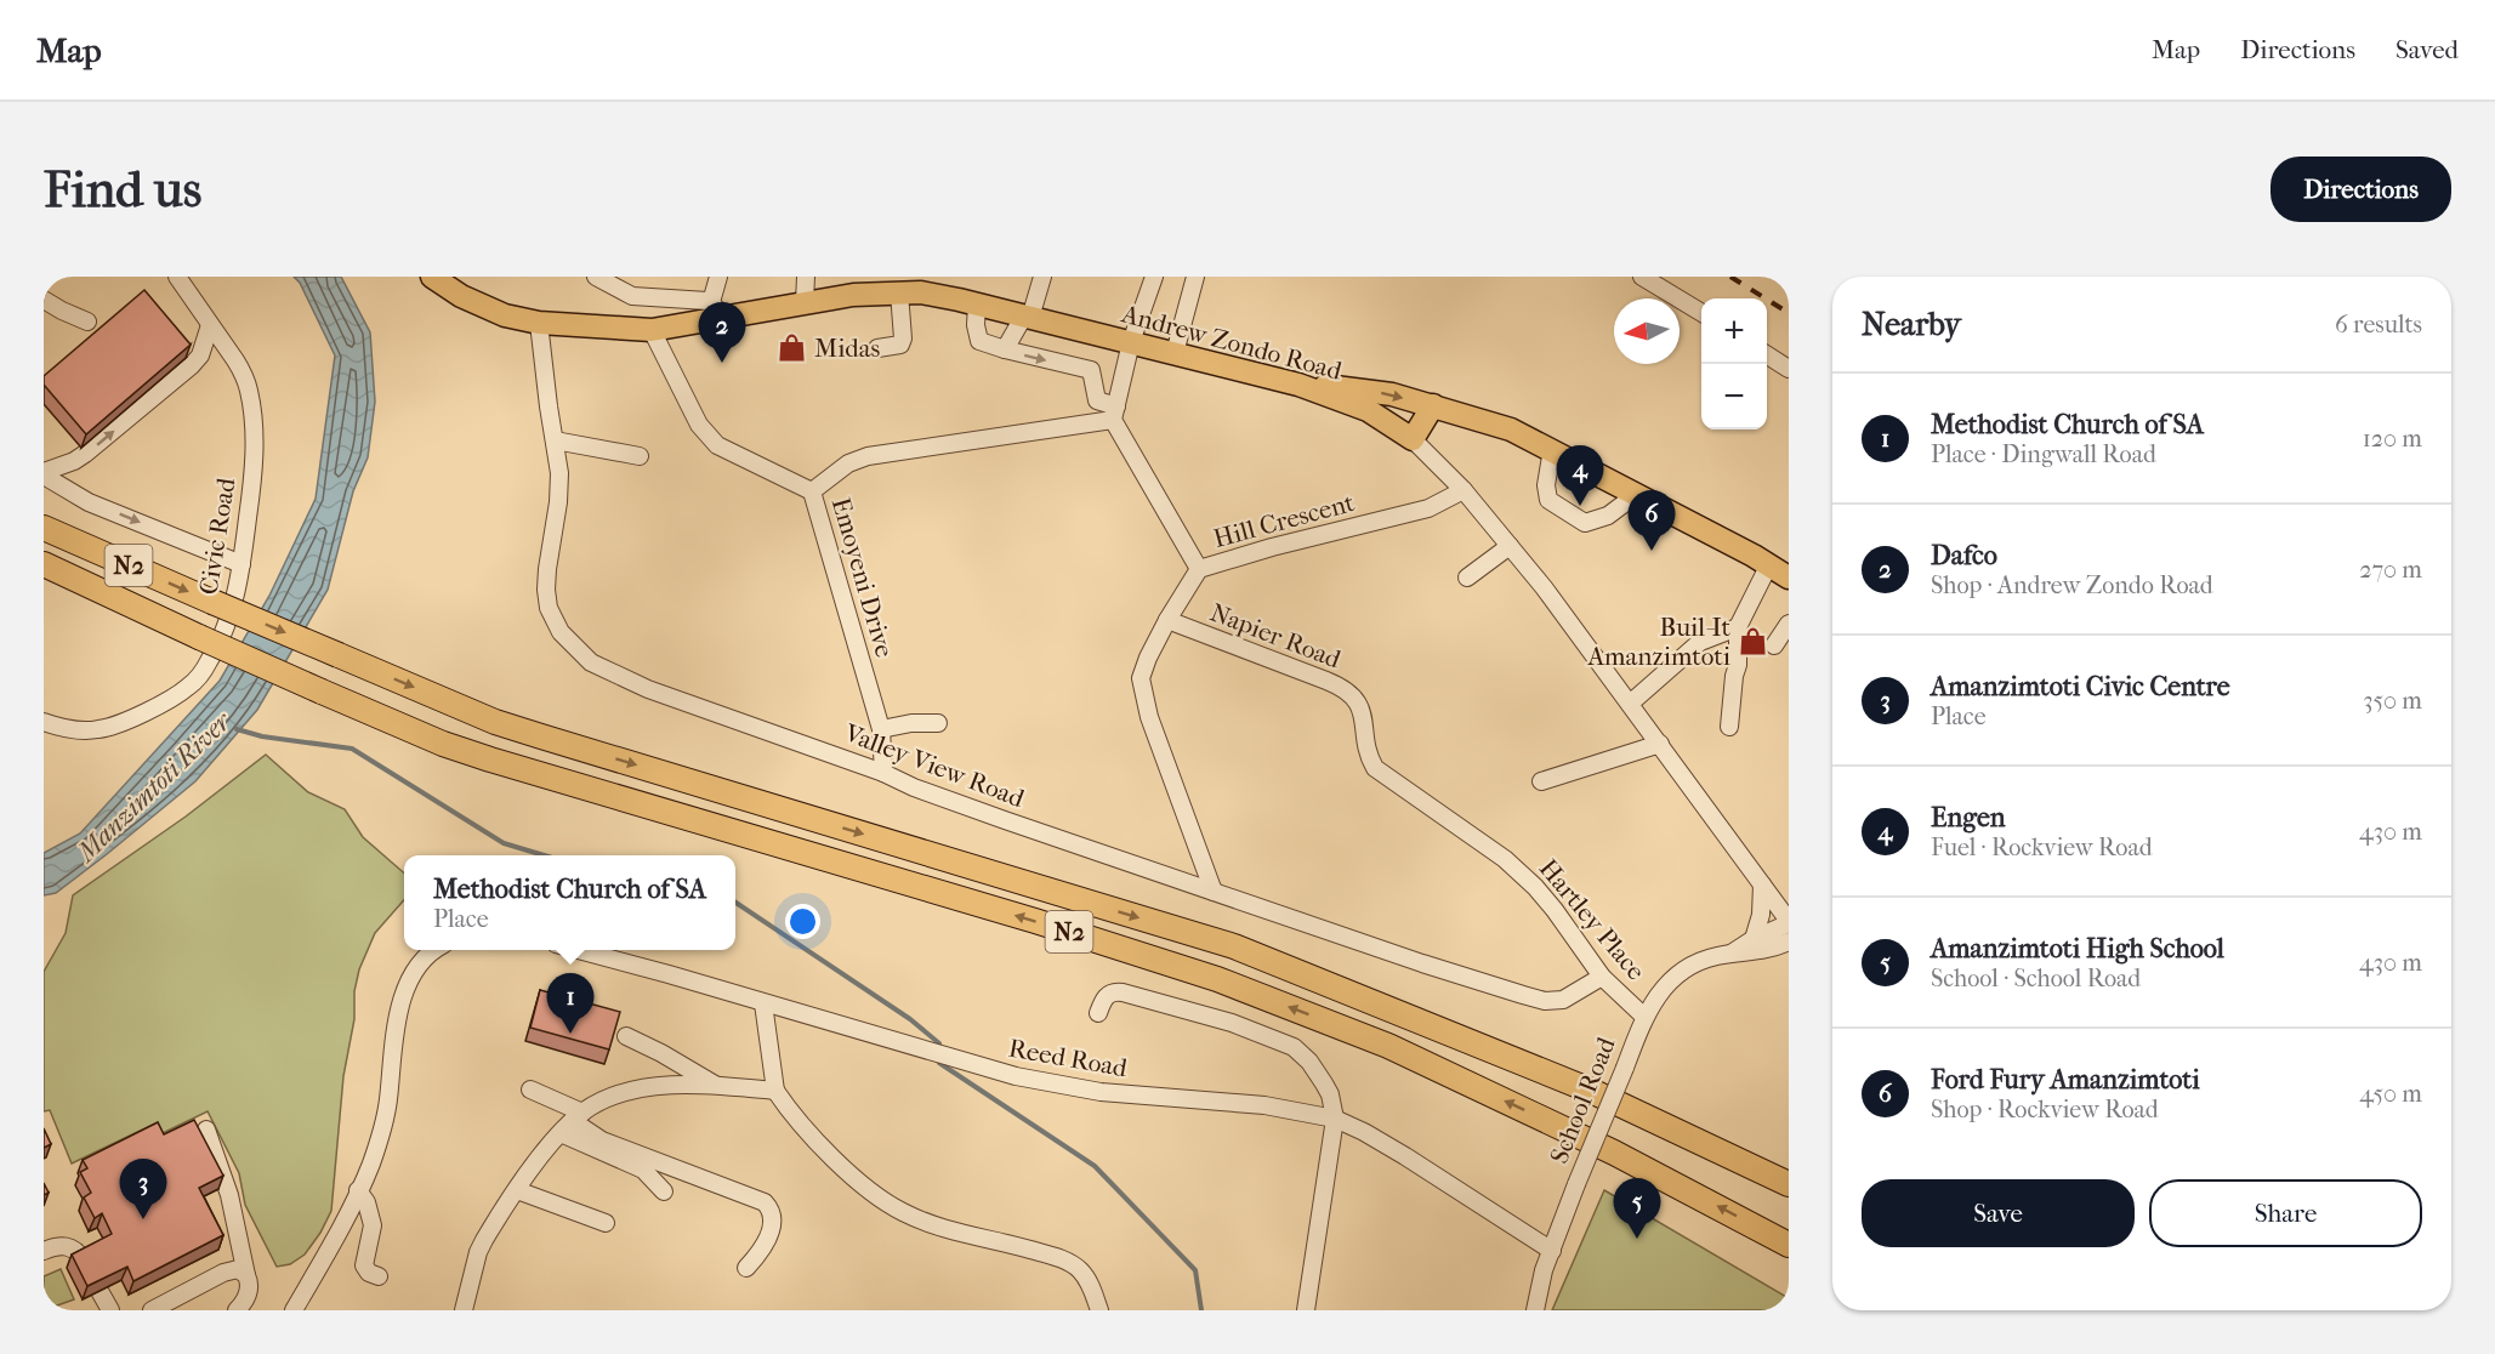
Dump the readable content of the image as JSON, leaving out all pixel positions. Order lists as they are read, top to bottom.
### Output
{
  "streets": {
    "highway": ["N2"],
    "main road": ["Andrew Zondo Road"],
    "street": [
      "Hill Crescent",
      "Civic Road",
      "Emoyeni Drive",
      "Napier Road",
      "Valley View Road",
      "Hartley Place",
      "Reed Road",
      "School Road"
    ]
  },
  "crossings": [
    ["Andrew Zondo Road", "Hill Crescent"],
    ["Andrew Zondo Road", "Valley View Road"],
    ["Andrew Zondo Road", "School Road"],
    ["Hill Crescent", "Napier Road"],
    ["Hill Crescent", "Valley View Road"],
    ["Emoyeni Drive", "Valley View Road"],
    ["Napier Road", "Hartley Place"],
    ["Valley View Road", "Hartley Place"],
    ["Hartley Place", "School Road"],
    ["Reed Road", "School Road"]
  ],
  "water": ["Manzimtoti River"],
  "places": {
    "shop": ["Midas", "Buil-It Amanzimtoti"]
  },
  "north": "left",
  "page": {
    "header": "Map",
    "nav": ["Map", "Directions", "Saved"],
    "buttons": [
      "Directions",
      ["Save", "Share"]
    ],
    "title": "Find us",
    "heading": ["Nearby", "6 results"],
    "map_buttons": ["+", "−"],
    "pins": [
      "2",
      "4",
      "6",
      "1",
      "3",
      "5"
    ],
    "list": [
      {
        "mark": "1",
        "name": "Methodist Church of SA",
        "note": "Place · Dingwall Road",
        "value": "120 m"
      },
      {
        "mark": "2",
        "name": "Dafco",
        "note": "Shop · Andrew Zondo Road",
        "value": "270 m"
      },
      {
        "mark": "3",
        "name": "Amanzimtoti Civic Centre",
        "note": "Place",
        "value": "350 m"
      },
      {
        "mark": "4",
        "name": "Engen",
        "note": "Fuel · Rockview Road",
        "value": "430 m"
      },
      {
        "mark": "5",
        "name": "Amanzimtoti High School",
        "note": "School · School Road",
        "value": "430 m"
      },
      {
        "mark": "6",
        "name": "Ford Fury Amanzimtoti",
        "note": "Shop · Rockview Road",
        "value": "450 m"
      }
    ],
    "popup": ["Methodist Church of SA", "Place"]
  }
}
